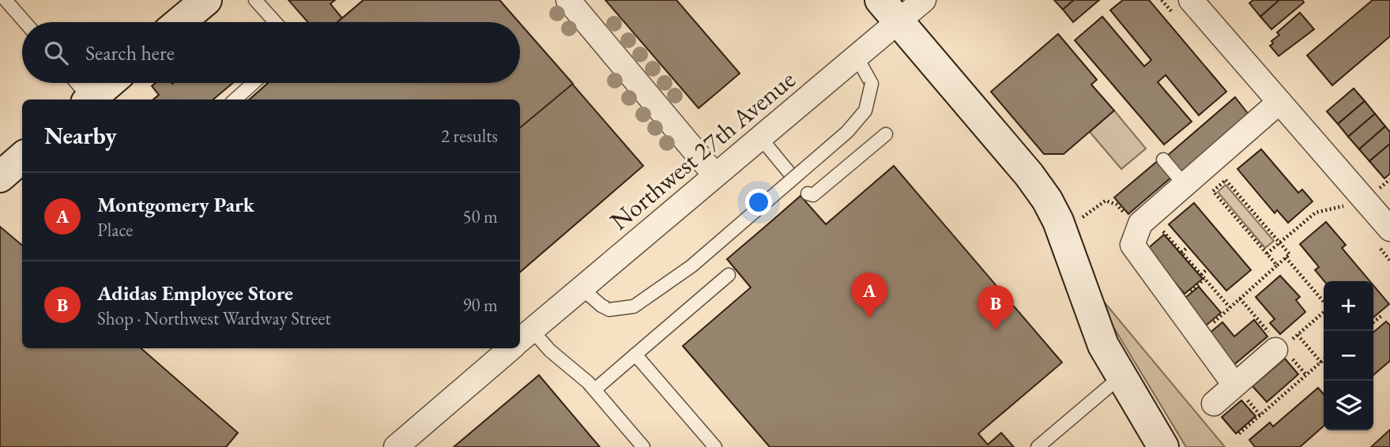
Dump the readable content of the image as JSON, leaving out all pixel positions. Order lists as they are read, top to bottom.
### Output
{
  "streets": {
    "street": ["Northwest 27th Avenue"]
  },
  "page": {
    "search": "Search here",
    "heading": ["Nearby", "2 results"],
    "list": [
      {
        "mark": "A",
        "name": "Montgomery Park",
        "note": "Place",
        "value": "50 m"
      },
      {
        "mark": "B",
        "name": "Adidas Employee Store",
        "note": "Shop · Northwest Wardway Street",
        "value": "90 m"
      }
    ],
    "pins": ["A", "B"],
    "map_buttons": ["+", "−"]
  }
}
